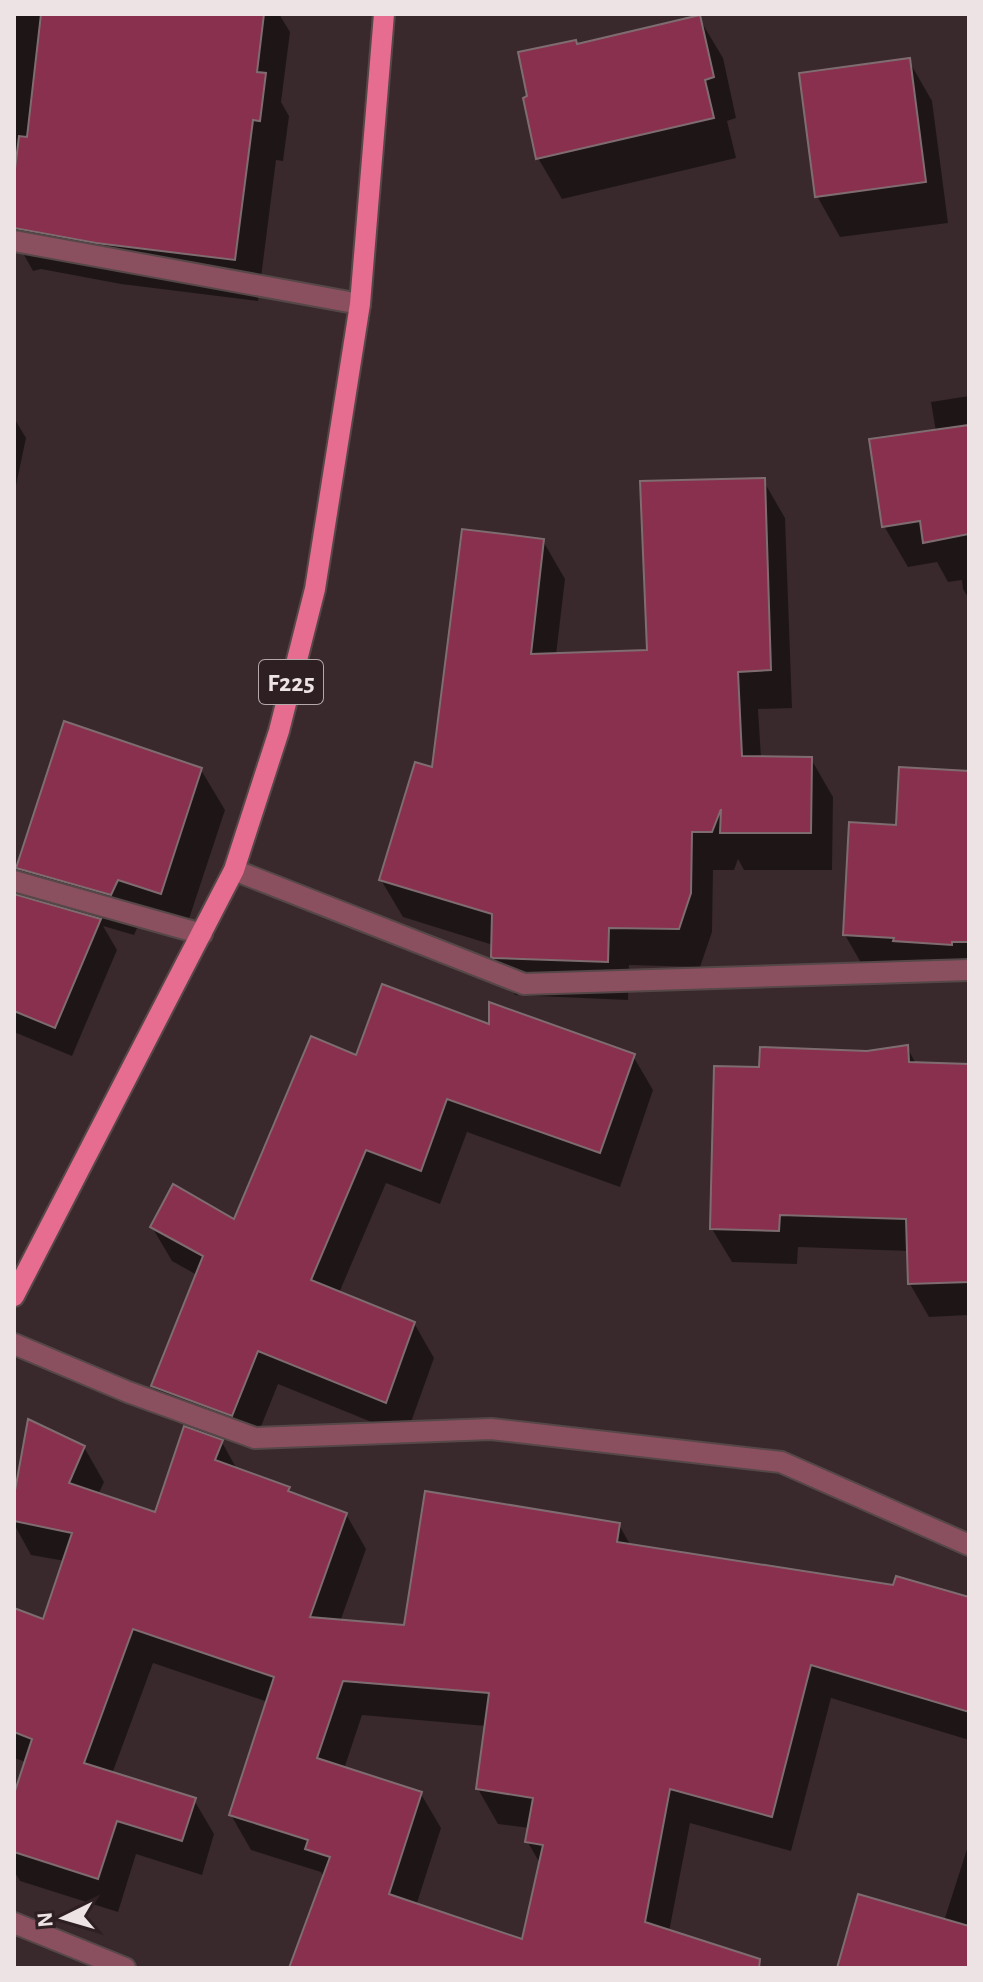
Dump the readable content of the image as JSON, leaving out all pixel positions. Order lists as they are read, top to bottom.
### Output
{
  "streets": {
    "main road": ["F225"]
  },
  "north": "left"
}
